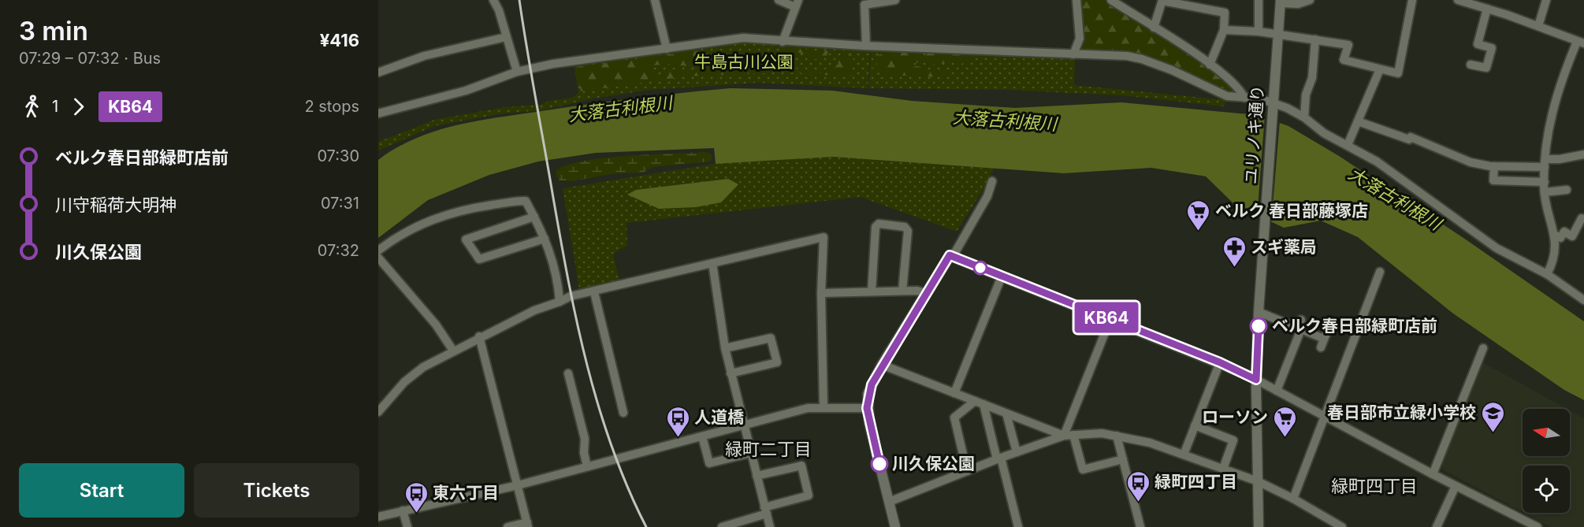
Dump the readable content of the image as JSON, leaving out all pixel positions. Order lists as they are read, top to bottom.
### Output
{
  "streets": {
    "street": ["ユリノキ通り"]
  },
  "districts": ["緑町二丁目", "緑町四丁目"],
  "water": ["大落古利根川"],
  "parks": ["牛島古川公園"],
  "places": {
    "supermarket": ["ベルク 春日部藤塚店", "ローソン"],
    "pharmacy": ["スギ薬局"],
    "other": ["ベルク春日部緑町店前", "川久保公園"],
    "school or university": ["春日部市立緑小学校"],
    "bus stop": ["人道橋", "緑町四丁目", "東六丁目"]
  },
  "lines": ["bus line KB64"],
  "north": "left",
  "page": {
    "heading": ["3 min", "07:29 – 07:32 · Bus", "¥416"],
    "on_map": "KB64",
    "legs": ["1", "KB64", "2 stops"],
    "list": [
      {
        "name": "ベルク春日部緑町店前",
        "value": "07:30"
      },
      {
        "name": "川守稲荷大明神",
        "value": "07:31"
      },
      {
        "name": "川久保公園",
        "value": "07:32"
      }
    ],
    "buttons": ["Start", "Tickets"]
  }
}
